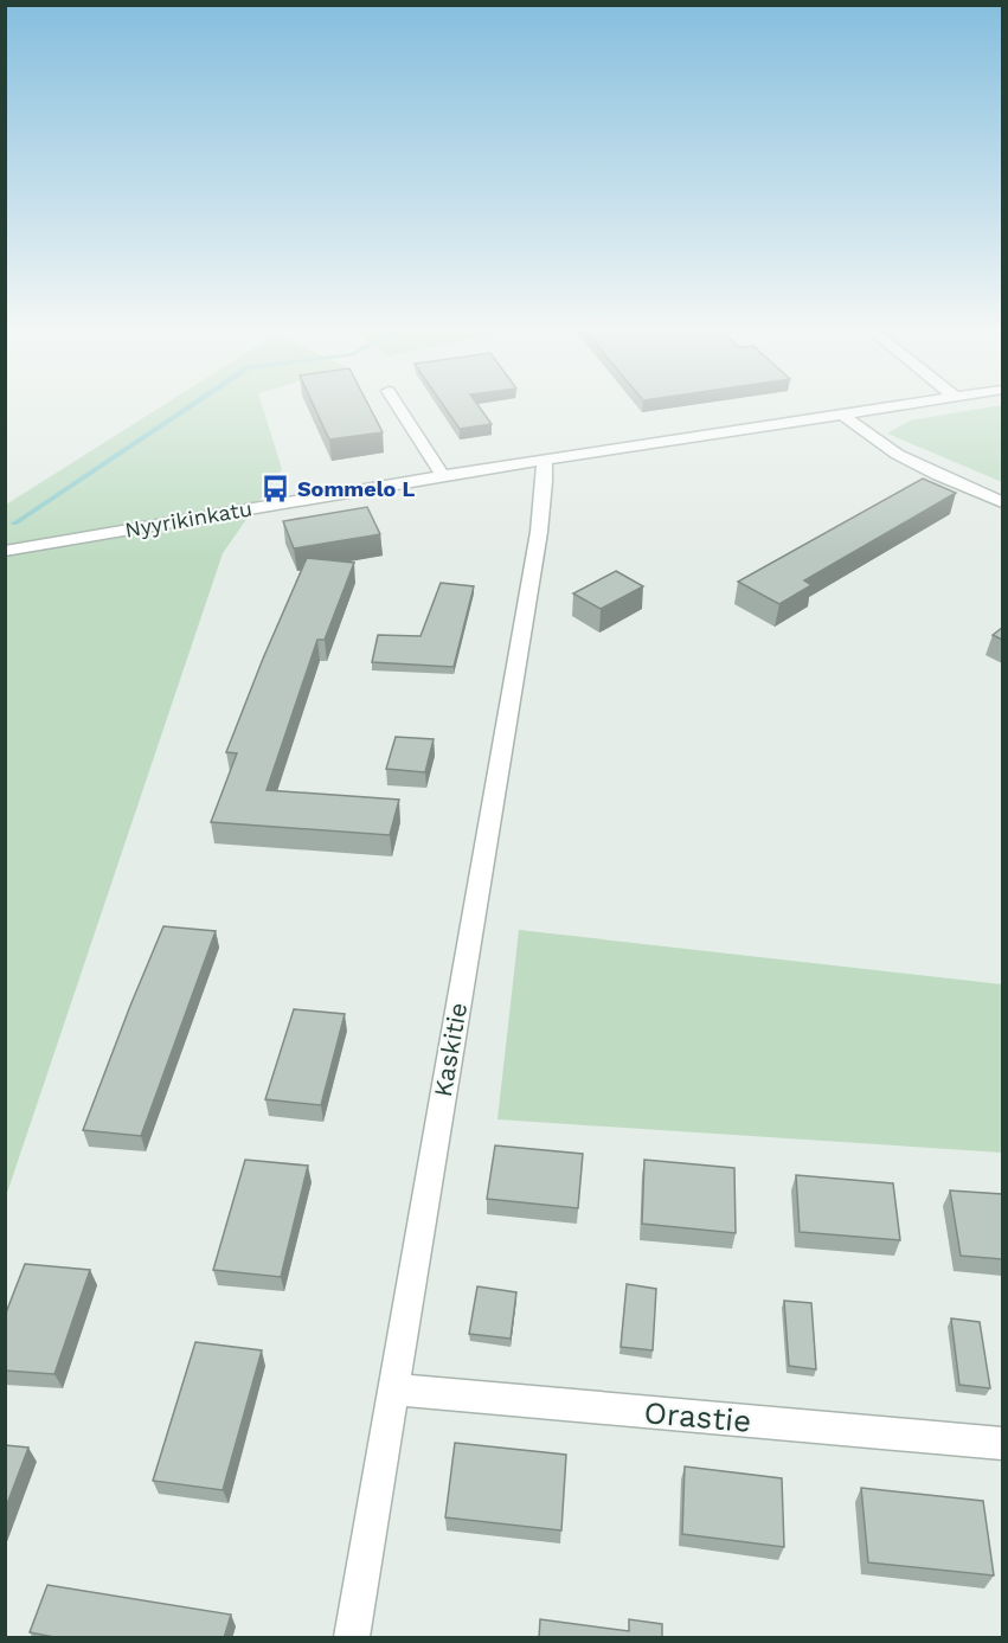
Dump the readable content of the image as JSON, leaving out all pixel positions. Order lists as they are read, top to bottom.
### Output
{
  "streets": {
    "street": ["Nyyrikinkatu", "Kaskitie", "Orastie"]
  },
  "crossings": [
    ["Nyyrikinkatu", "Kaskitie"],
    ["Kaskitie", "Orastie"]
  ],
  "places": {
    "bus stop": ["Sommelo L"]
  }
}
